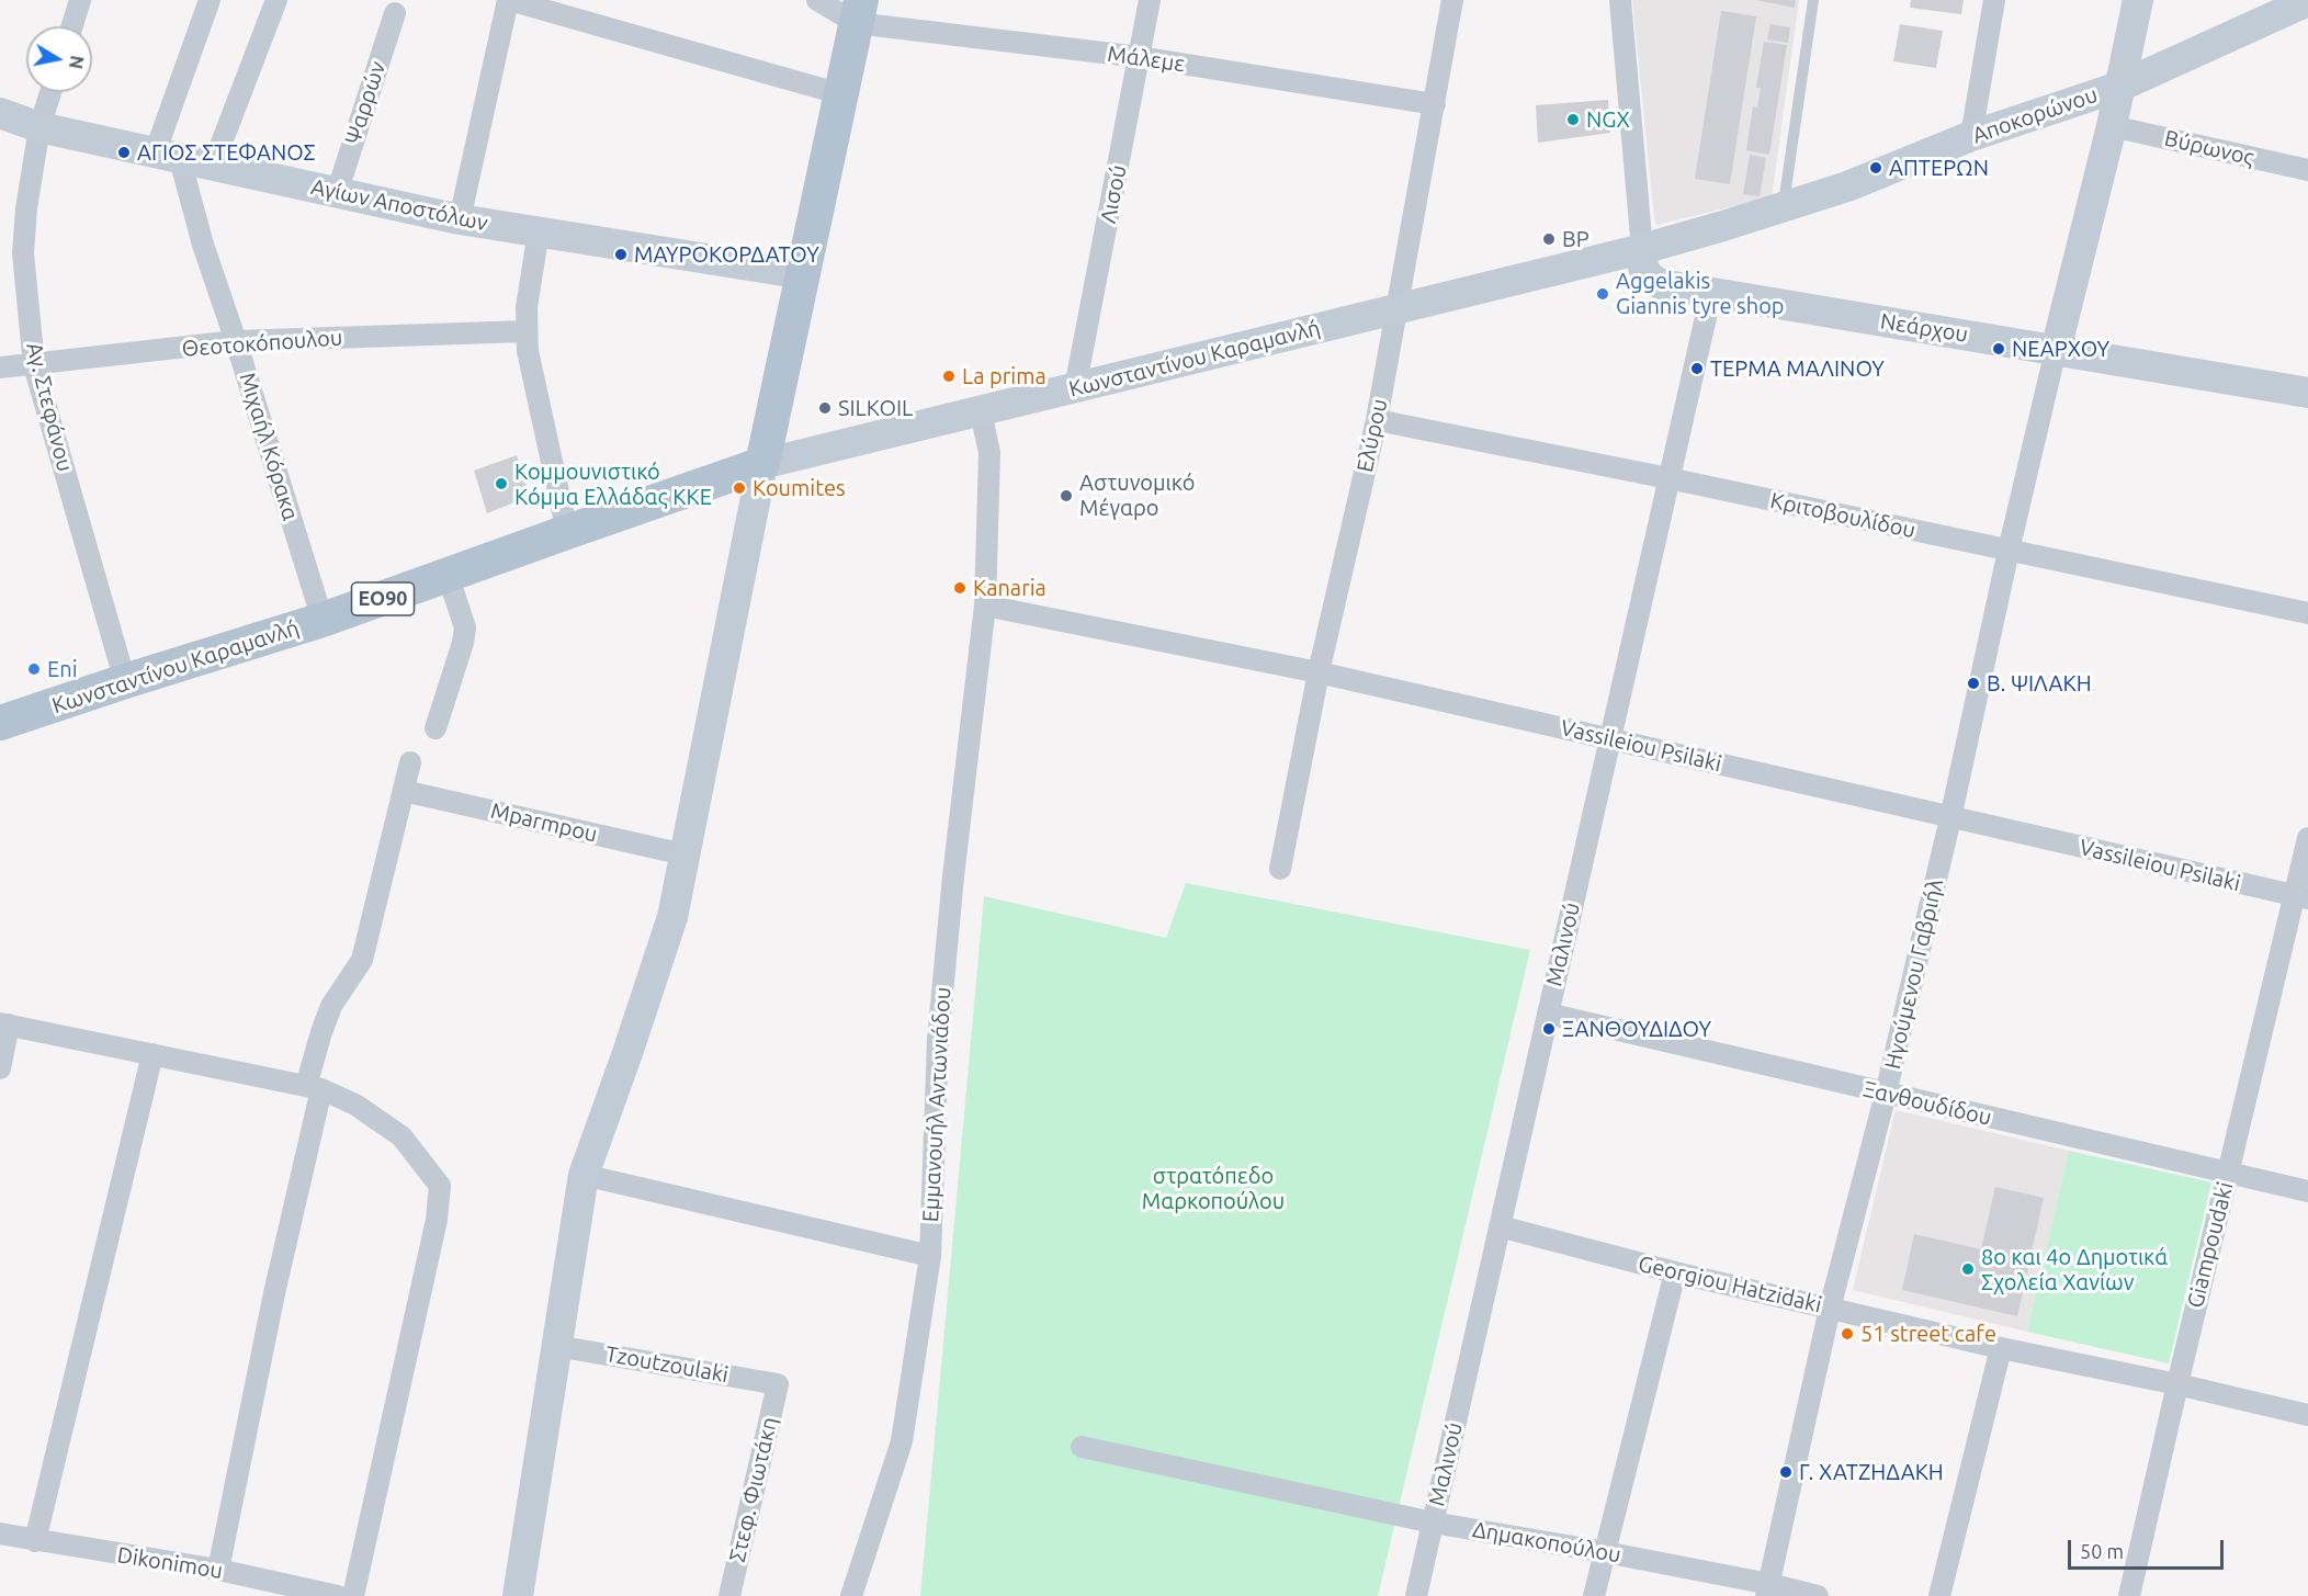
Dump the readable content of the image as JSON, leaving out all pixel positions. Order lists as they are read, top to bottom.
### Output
{
  "streets": {
    "main road": ["Κωνσταντίνου Καραμανλή", "ΕΟ90"],
    "street": [
      "Μάλεμε",
      "Ψαρρών",
      "Αποκορώνου",
      "Βύρωνος",
      "Λισού",
      "Αγίων Αποστόλων",
      "Νεάρχου",
      "Θεοτοκόπουλου",
      "Αγ. Στεφάνου",
      "Ελύρου",
      "Μιχαήλ Κόρακα",
      "Κριτοβουλίδου",
      "Vassileiou Psilaki",
      "Mparmpou",
      "Μαλινού",
      "Ηγούμενου Γαβριήλ",
      "Ξανθουδίδου",
      "Εμμανουήλ Αντωνιάδου",
      "Giampoudaki",
      "Georgiou Hatzidaki",
      "Tzoutzoulaki",
      "Στεφ. Φιωτάκη",
      "Δημακοπούλου",
      "Dikonimou"
    ]
  },
  "crossings": [
    ["Μάλεμε", "Λισού"],
    ["Μάλεμε", "Ελύρου"],
    ["Ψαρρών", "Αγίων Αποστόλων"],
    ["Αποκορώνου", "Νεάρχου"],
    ["Αποκορώνου", "Κωνσταντίνου Καραμανλή"],
    ["Λισού", "Κωνσταντίνου Καραμανλή"],
    ["Αγίων Αποστόλων", "Αγ. Στεφάνου"],
    ["Αγίων Αποστόλων", "Μιχαήλ Κόρακα"],
    ["Νεάρχου", "Κωνσταντίνου Καραμανλή"],
    ["Νεάρχου", "Μαλινού"],
    ["Νεάρχου", "Ηγούμενου Γαβριήλ"],
    ["Θεοτοκόπουλου", "Αγ. Στεφάνου"],
    ["Θεοτοκόπουλου", "Μιχαήλ Κόρακα"],
    ["Κωνσταντίνου Καραμανλή", "Αγ. Στεφάνου"],
    ["Κωνσταντίνου Καραμανλή", "Ελύρου"],
    ["Κωνσταντίνου Καραμανλή", "Μιχαήλ Κόρακα"],
    ["Κωνσταντίνου Καραμανλή", "Εμμανουήλ Αντωνιάδου"],
    ["Ελύρου", "Κριτοβουλίδου"],
    ["Ελύρου", "Vassileiou Psilaki"],
    ["Κριτοβουλίδου", "Μαλινού"],
    ["Κριτοβουλίδου", "Ηγούμενου Γαβριήλ"],
    ["Vassileiou Psilaki", "Μαλινού"],
    ["Vassileiou Psilaki", "Ηγούμενου Γαβριήλ"],
    ["Vassileiou Psilaki", "Εμμανουήλ Αντωνιάδου"],
    ["Vassileiou Psilaki", "Giampoudaki"],
    ["Μαλινού", "Ξανθουδίδου"],
    ["Μαλινού", "Georgiou Hatzidaki"],
    ["Μαλινού", "Δημακοπούλου"],
    ["Ηγούμενου Γαβριήλ", "Ξανθουδίδου"],
    ["Ηγούμενου Γαβριήλ", "Georgiou Hatzidaki"],
    ["Ηγούμενου Γαβριήλ", "Δημακοπούλου"],
    ["Ξανθουδίδου", "Giampoudaki"],
    ["Giampoudaki", "Georgiou Hatzidaki"],
    ["Tzoutzoulaki", "Στεφ. Φιωτάκη"]
  ],
  "parks": ["στρατόπεδο Μαρκοπούλου"],
  "places": [
    "NGX",
    "ΑΓΙΟΣ ΣΤΕΦΑΝΟΣ",
    "ΑΠΤΕΡΩΝ",
    "BP",
    "ΜΑΥΡΟΚΟΡΔΑΤΟΥ",
    "Aggelakis Giannis tyre shop",
    "ΝΕΑΡΧΟΥ",
    "ΤΕΡΜΑ ΜΑΛΙΝΟΥ",
    "La prima",
    "SILKOIL",
    "Κομμουνιστικό Κόμμα Ελλάδας ΚΚΕ",
    "Koumites",
    "Αστυνομικό Μέγαρο",
    "Kanaria",
    "Eni",
    "Β. ΨΙΛΑΚΗ",
    "ΞΑΝΘΟΥΔΙΔΟΥ",
    "8ο και 4ο Δημοτικά Σχολεία Χανίων",
    "51 street cafe",
    "Γ. ΧΑΤΖΗΔΑΚΗ"
  ],
  "scale_bar": "50 m",
  "north": "right"
}
